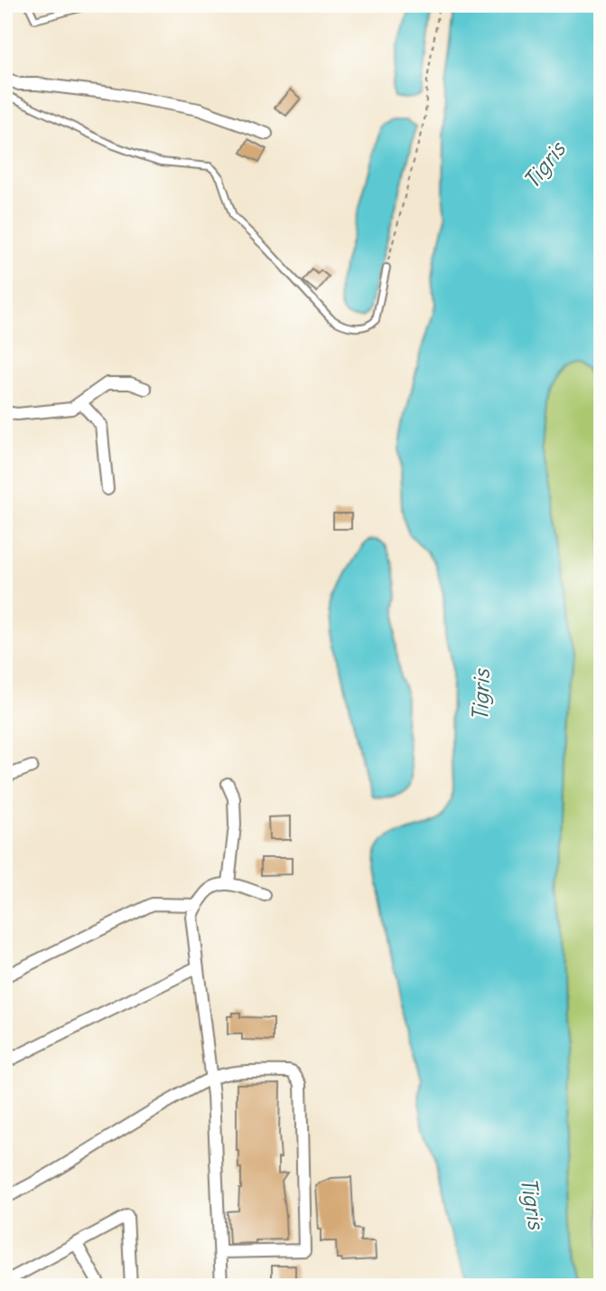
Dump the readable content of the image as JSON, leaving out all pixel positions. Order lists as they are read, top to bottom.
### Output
{
  "water": ["Tigris"]
}
